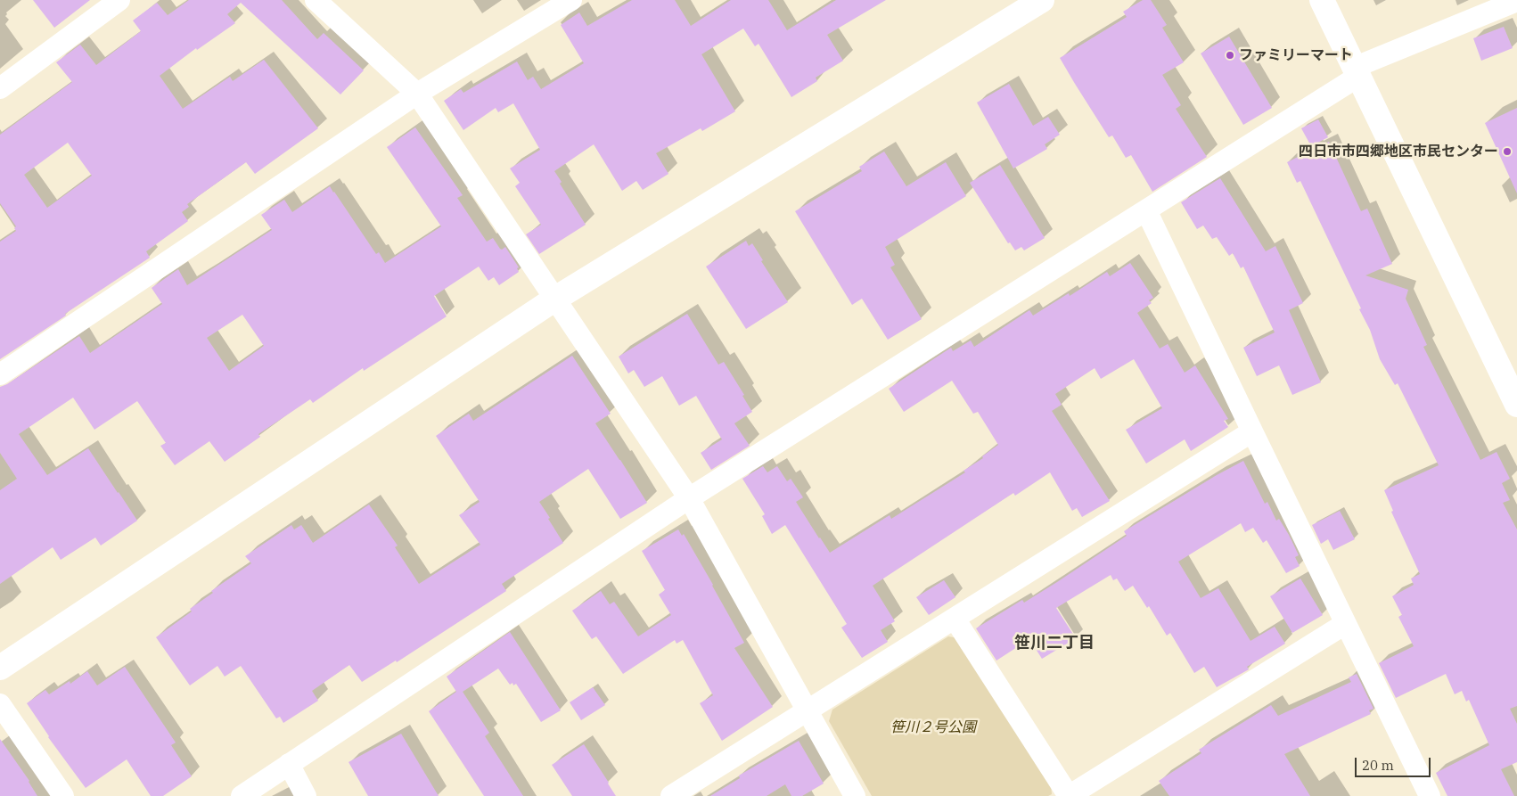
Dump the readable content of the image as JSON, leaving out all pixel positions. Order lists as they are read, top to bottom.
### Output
{
  "districts": ["笹川二丁目"],
  "parks": ["笹川２号公園"],
  "places": ["ファミリーマート", "四日市市四郷地区市民センター"],
  "scale_bar": "20 m"
}
